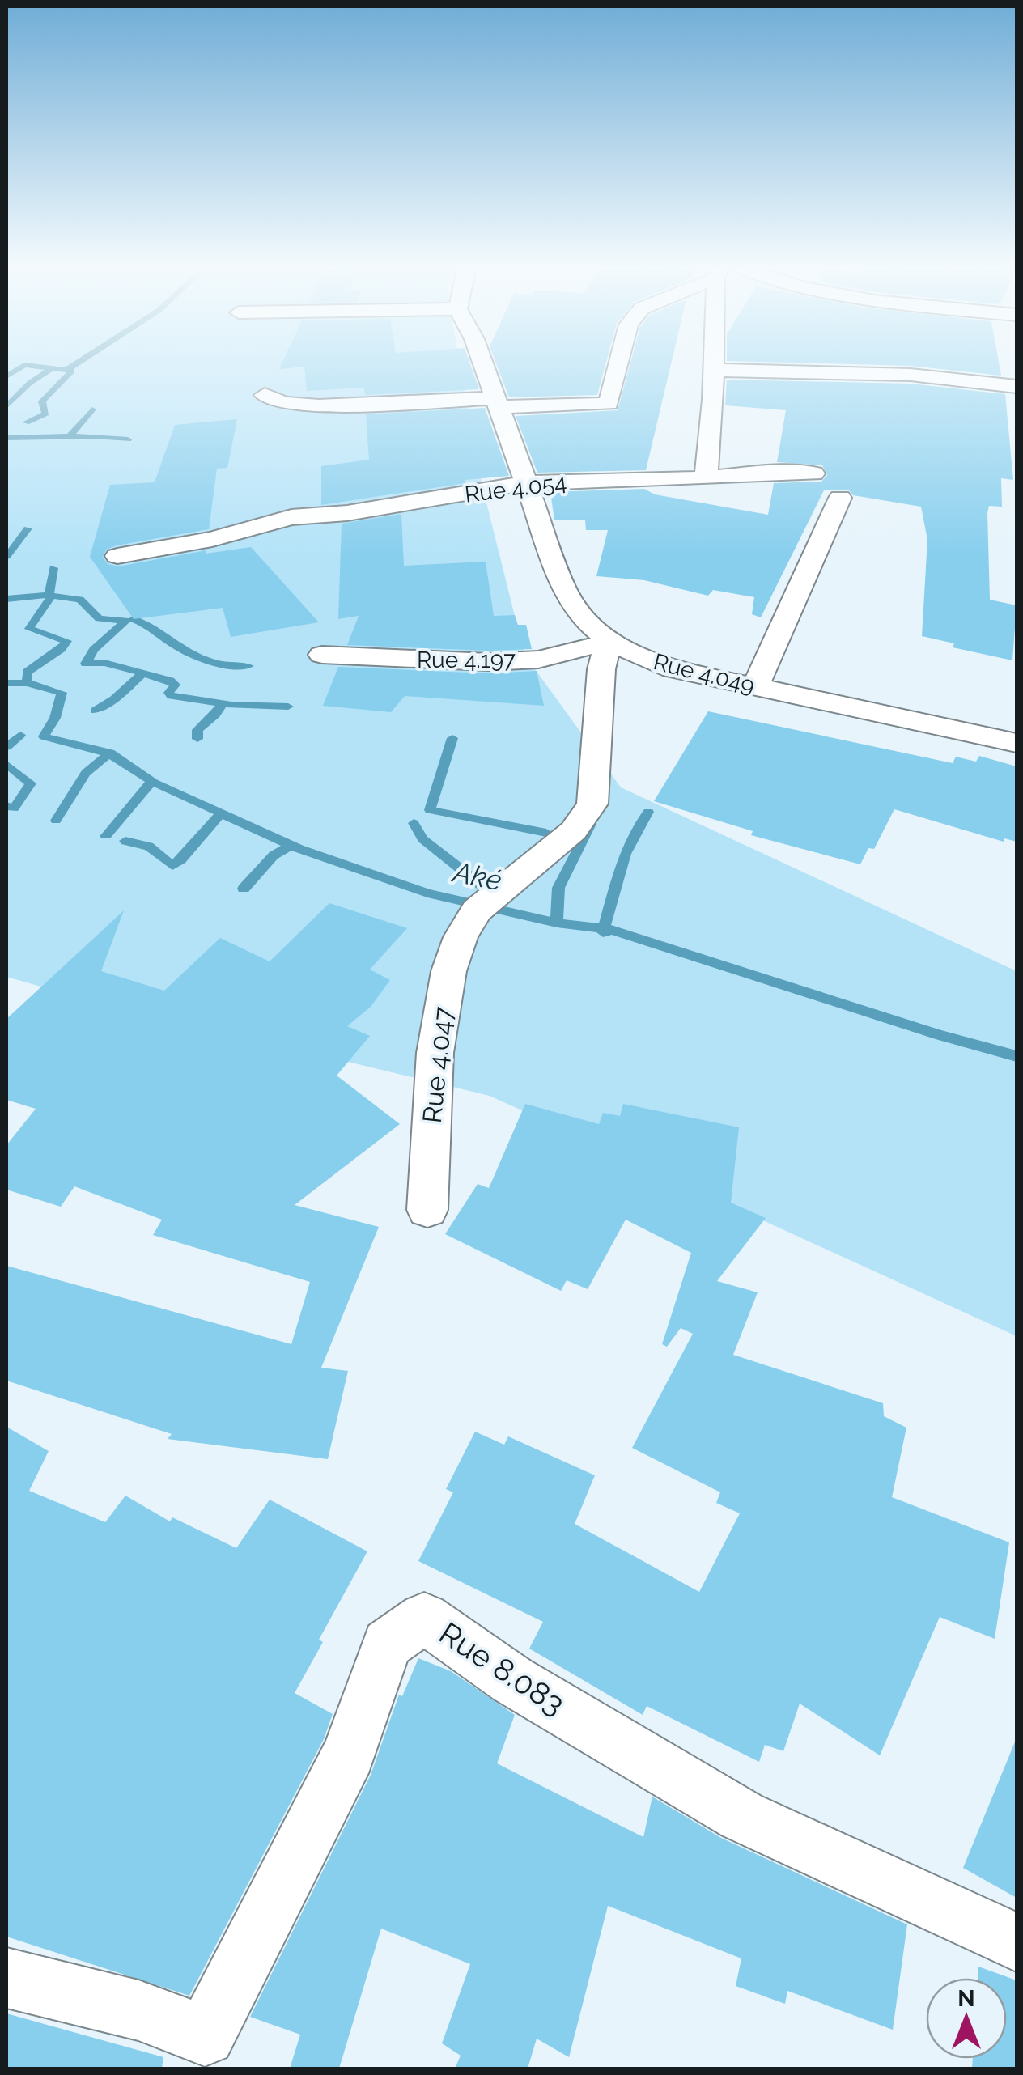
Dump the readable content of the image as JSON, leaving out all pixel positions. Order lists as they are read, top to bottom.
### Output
{
  "streets": {
    "street": [
      "Rue 4.054",
      "Rue 4.197",
      "Rue 4.049",
      "Rue 4.047",
      "Rue 8.083"
    ]
  },
  "crossings": [
    ["Rue 4.054", "Rue 4.049"],
    ["Rue 4.197", "Rue 4.049"],
    ["Rue 4.197", "Rue 4.047"],
    ["Rue 4.049", "Rue 4.047"]
  ],
  "water": ["Aké"],
  "north": "top"
}
